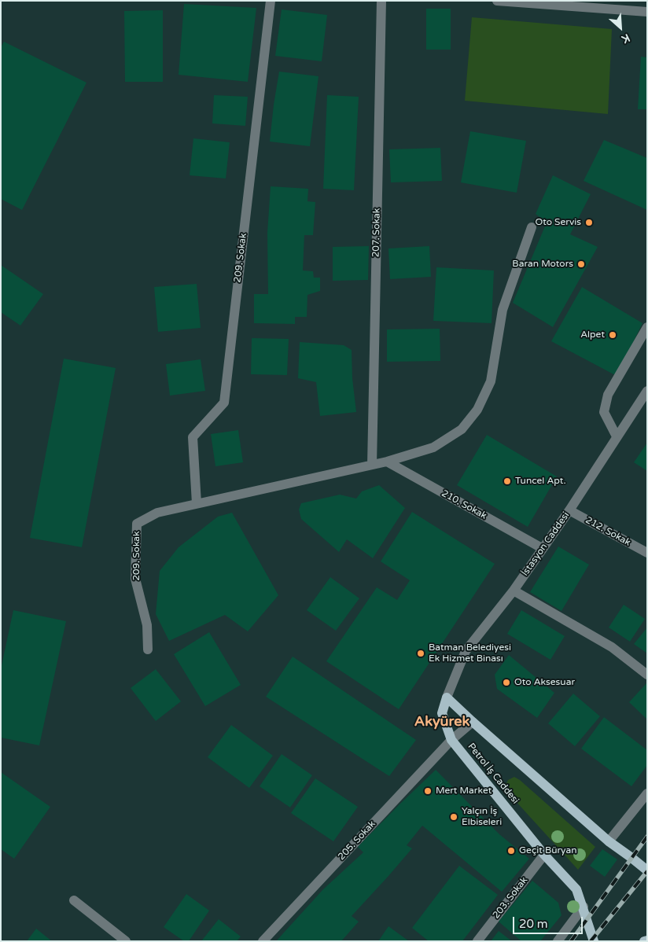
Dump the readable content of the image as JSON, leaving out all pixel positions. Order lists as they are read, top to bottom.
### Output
{
  "streets": {
    "main road": ["Petrol İş Caddesi"],
    "street": [
      "207. Sokak",
      "209. Sokak",
      "210. Sokak",
      "212. Sokak",
      "İstasyon Caddesi",
      "205. Sokak",
      "203. Sokak"
    ]
  },
  "crossings": [
    ["207. Sokak", "209. Sokak"],
    ["209. Sokak", "210. Sokak"],
    ["210. Sokak", "İstasyon Caddesi"],
    ["212. Sokak", "İstasyon Caddesi"],
    ["İstasyon Caddesi", "Petrol İş Caddesi"],
    ["Petrol İş Caddesi", "205. Sokak"],
    ["Petrol İş Caddesi", "203. Sokak"]
  ],
  "districts": ["Akyürek"],
  "places": [
    "Oto Servis",
    "Baran Motors",
    "Alpet",
    "Tuncel Apt.",
    "Batman Belediyesi Ek Hizmet Binası",
    "Oto Aksesuar",
    "Mert Market",
    "Yalçın İş Elbiseleri",
    "Geçit Büryan"
  ],
  "scale_bar": "20 m",
  "north": "bottom right"
}
